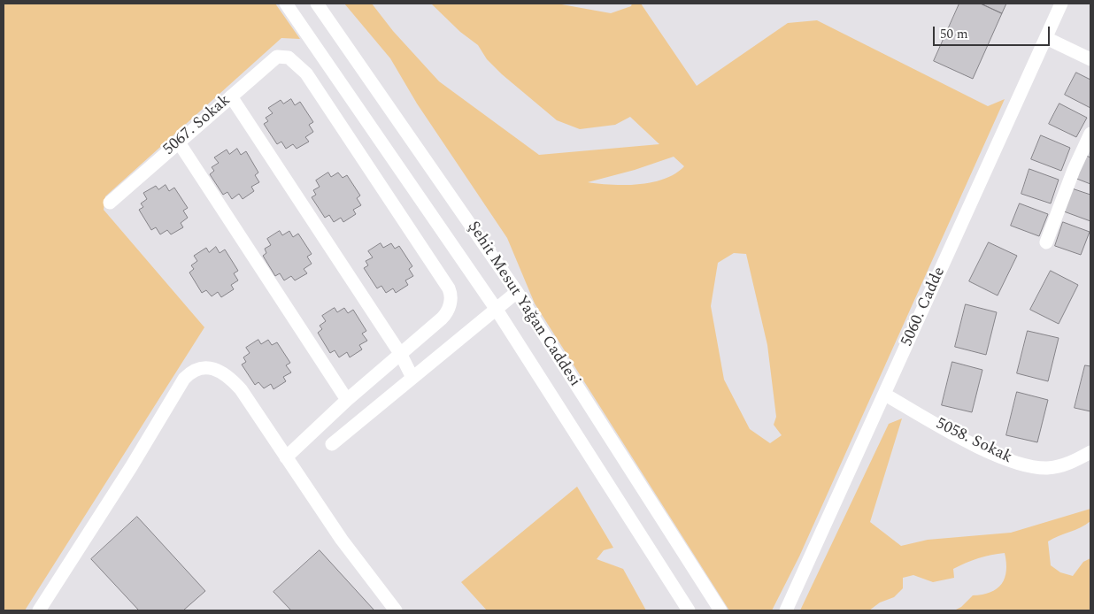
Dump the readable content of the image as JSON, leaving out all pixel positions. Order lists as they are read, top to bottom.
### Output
{
  "streets": {
    "street": [
      "5067. Sokak",
      "Şehit Mesut Yağan Caddesi",
      "5060. Cadde",
      "5058. Sokak"
    ]
  },
  "crossings": [
    ["5060. Cadde", "5058. Sokak"]
  ],
  "scale_bar": "50 m"
}
